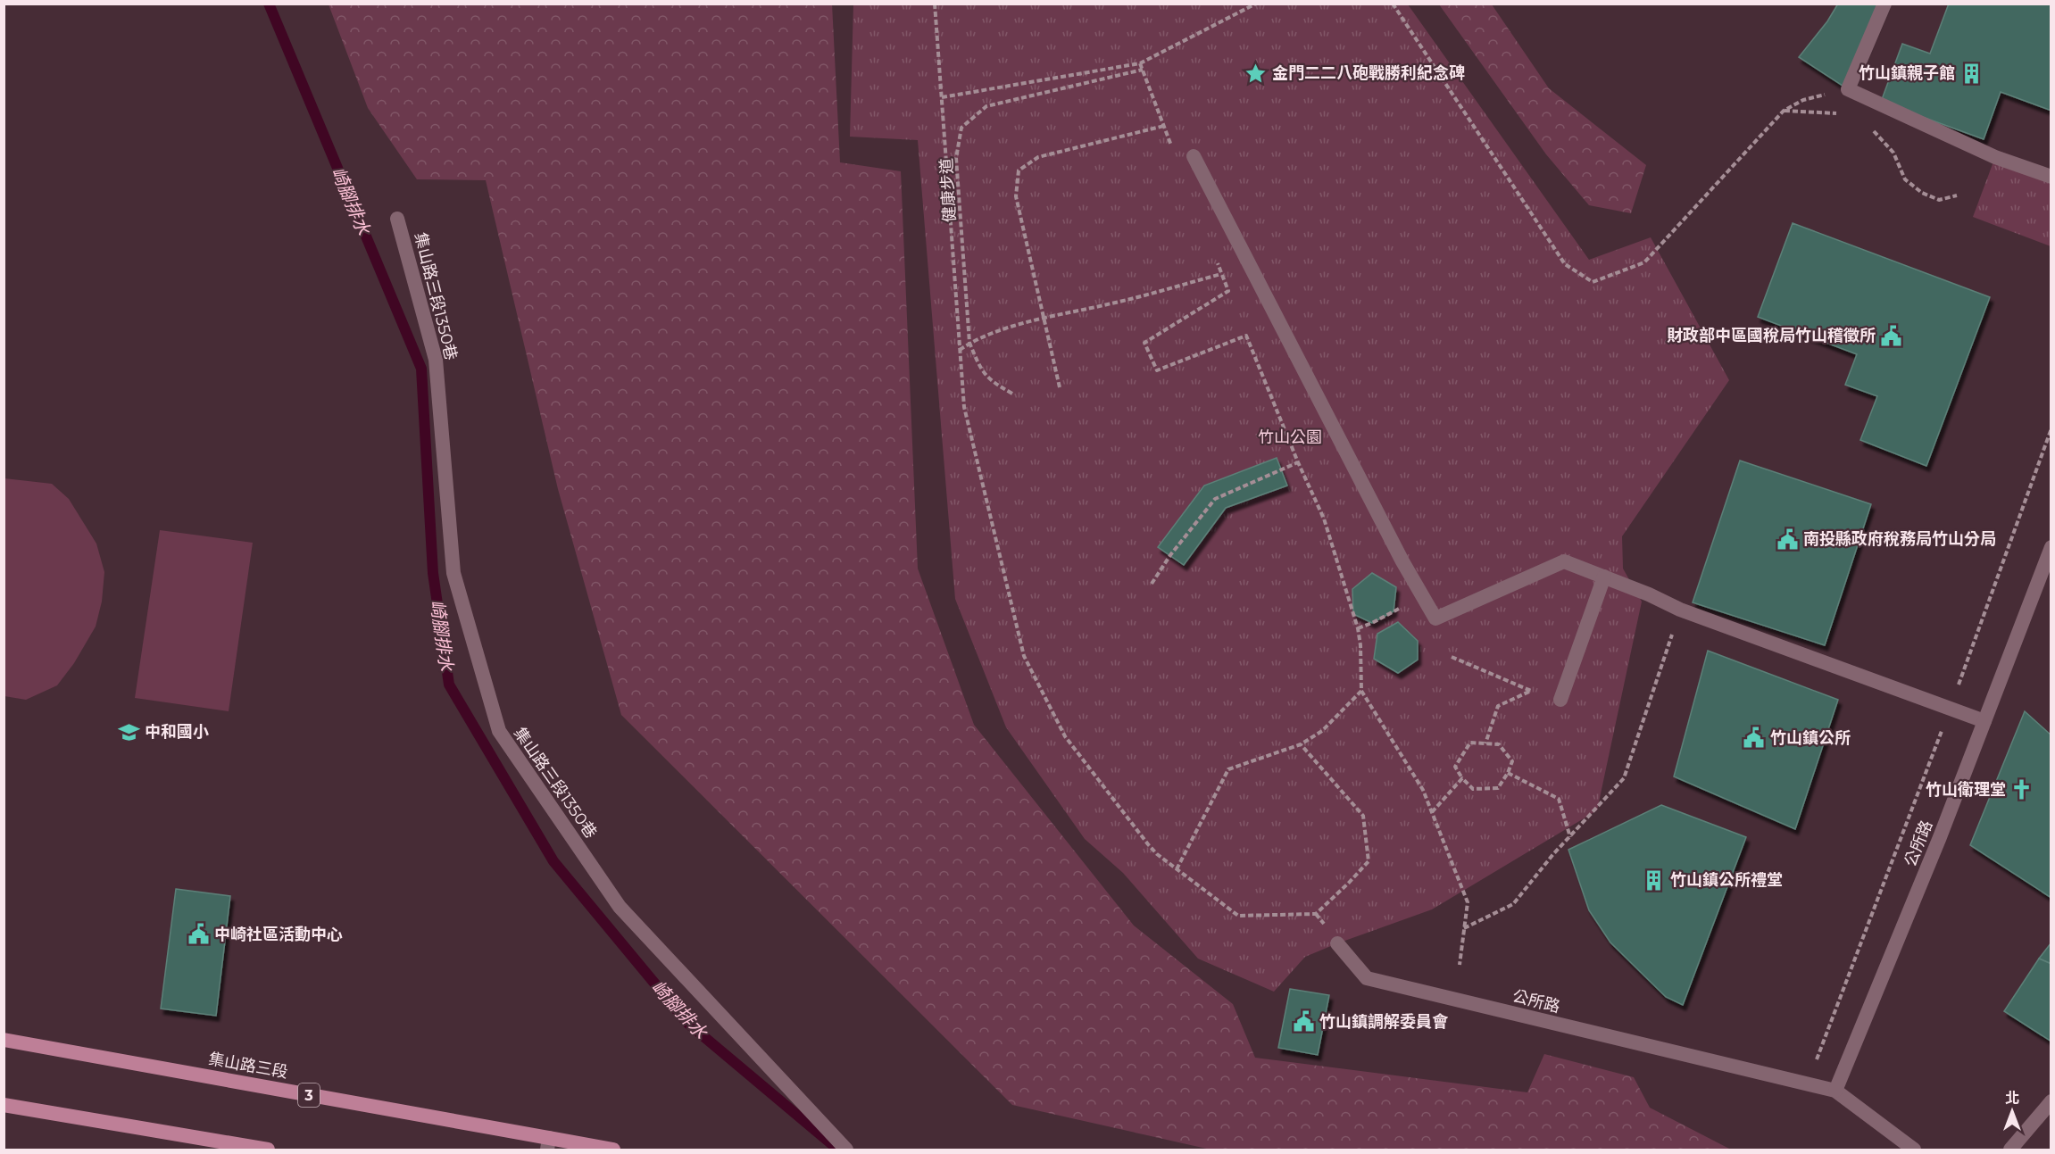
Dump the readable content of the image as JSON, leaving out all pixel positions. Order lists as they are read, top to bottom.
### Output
{
  "streets": {
    "main road": ["集山路三段", "3"],
    "street": ["集山路三段1350巷", "公所路"],
    "path": ["健康步道"]
  },
  "water": ["崎腳排水"],
  "parks": ["竹山公園"],
  "places": {
    "place": ["金門二二八砲戰勝利紀念碑"],
    "building": ["竹山鎮親子館", "竹山鎮公所禮堂"],
    "public building": [
      "財政部中區國稅局竹山稽徵所",
      "南投縣政府稅務局竹山分局",
      "竹山鎮公所",
      "中崎社區活動中心",
      "竹山鎮調解委員會"
    ],
    "school or university": ["中和國小"],
    "church": ["竹山衛理堂"]
  },
  "north": "top"
}
